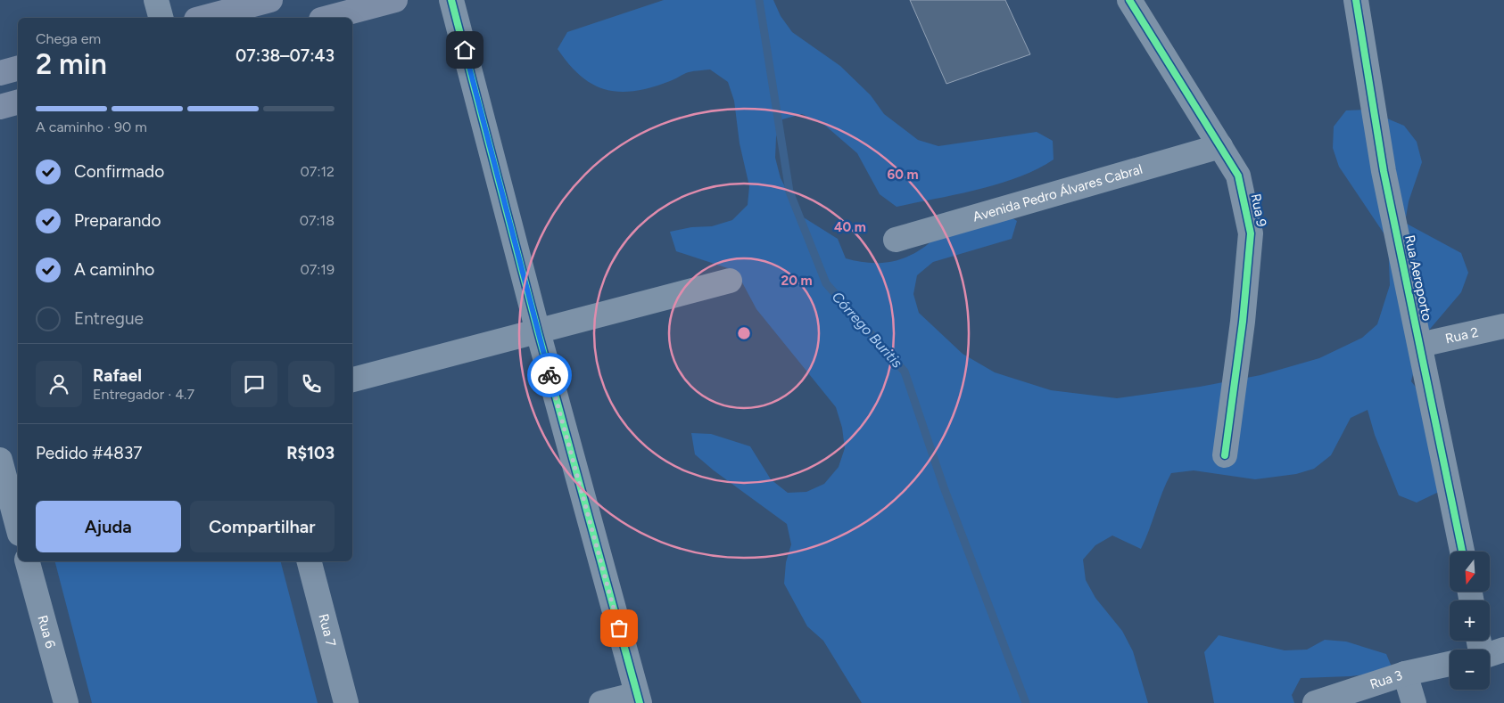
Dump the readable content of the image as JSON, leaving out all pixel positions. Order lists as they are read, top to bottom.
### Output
{
  "streets": {
    "street": [
      "Avenida Pedro Álvares Cabral",
      "Rua 9",
      "Rua Aeroporto",
      "Rua 2",
      "Rua 6",
      "Rua 7",
      "Rua 3"
    ]
  },
  "crossings": [
    ["Avenida Pedro Álvares Cabral", "Rua 9"],
    ["Rua Aeroporto", "Rua 2"]
  ],
  "water": ["Córrego Buritis"],
  "north": "bottom",
  "page": {
    "heading": ["2 min", "Chega em", "07:38–07:43"],
    "panel": [
      "Rafael",
      "Entregador · 4.7",
      "Pedido #4837",
      "R$103"
    ],
    "bar": "A caminho · 90 m",
    "list": [
      ["Confirmado", "07:12"],
      ["Preparando", "07:18"],
      ["A caminho", "07:19"],
      "Entregue"
    ],
    "buttons": ["Ajuda", "Compartilhar"],
    "map_buttons": ["+", "−"]
  },
  "rings": ["60 m", "40 m", "20 m"]
}
